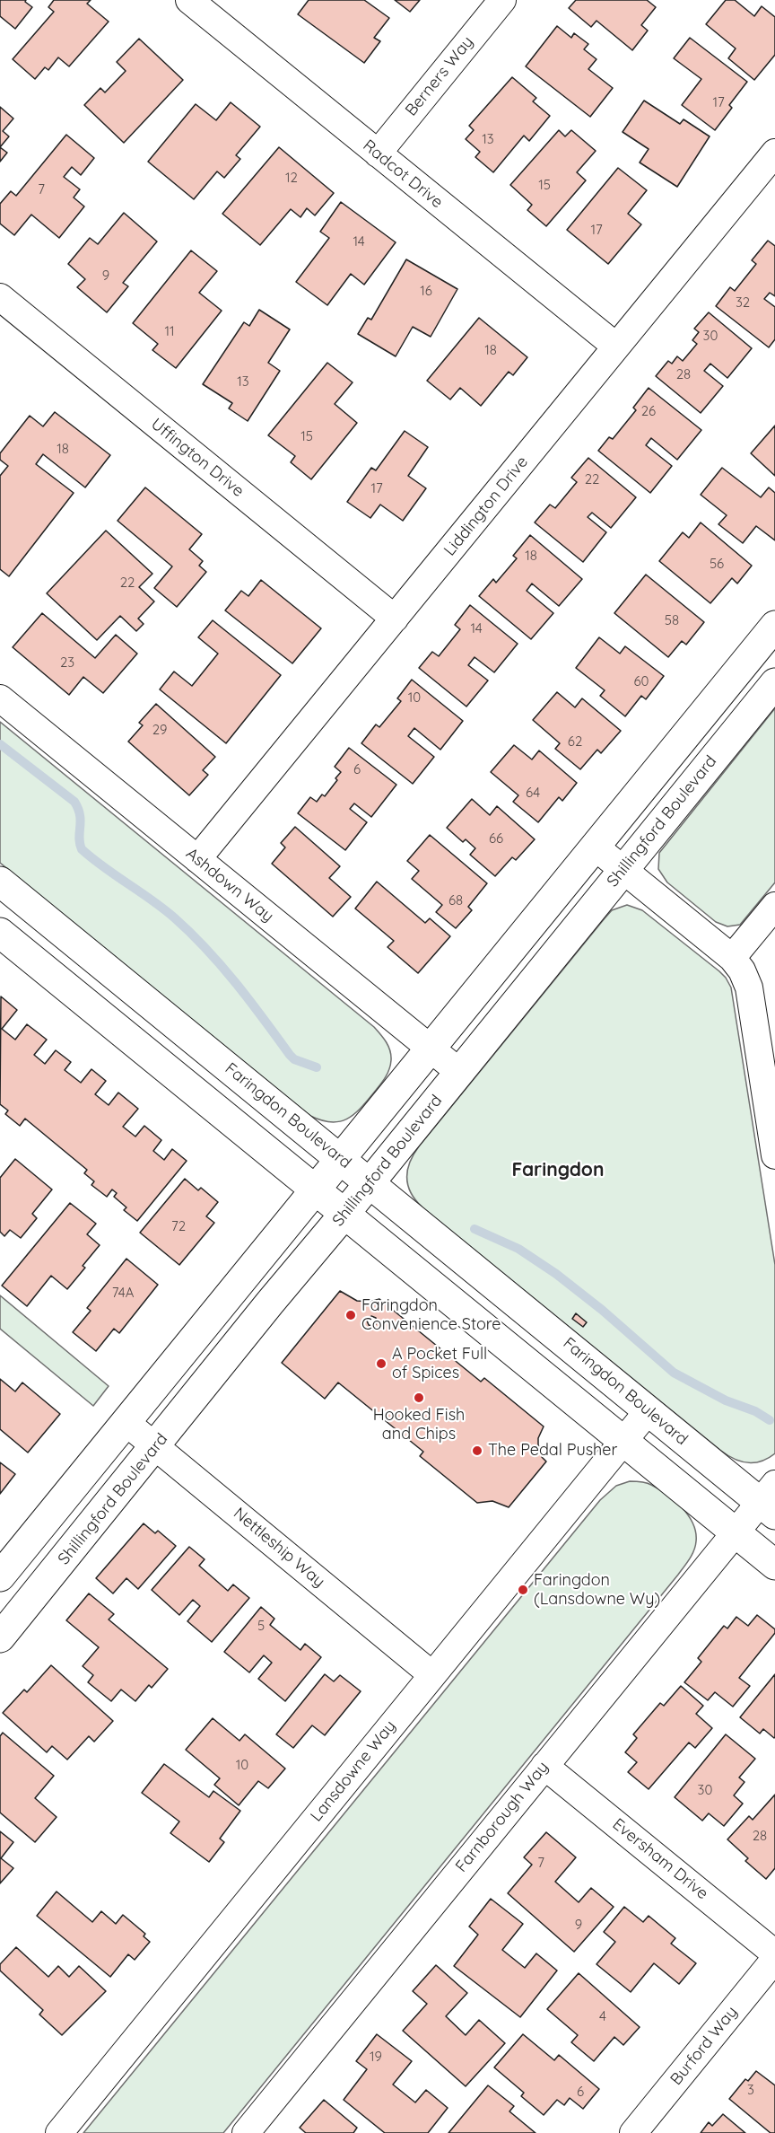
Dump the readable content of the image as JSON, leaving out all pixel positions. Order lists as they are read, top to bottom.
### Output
{
  "streets": {
    "street": [
      "Berners Way",
      "Radcot Drive",
      "Uffington Drive",
      "Liddington Drive",
      "Shillingford Boulevard",
      "Ashdown Way",
      "Faringdon Boulevard",
      "Nettleship Way",
      "Lansdowne Way",
      "Farnborough Way",
      "Eversham Drive",
      "Burford Way"
    ]
  },
  "crossings": [
    ["Berners Way", "Radcot Drive"],
    ["Radcot Drive", "Liddington Drive"],
    ["Uffington Drive", "Liddington Drive"],
    ["Liddington Drive", "Ashdown Way"],
    ["Shillingford Boulevard", "Ashdown Way"],
    ["Shillingford Boulevard", "Faringdon Boulevard"],
    ["Shillingford Boulevard", "Nettleship Way"],
    ["Faringdon Boulevard", "Lansdowne Way"],
    ["Faringdon Boulevard", "Farnborough Way"],
    ["Nettleship Way", "Lansdowne Way"],
    ["Farnborough Way", "Eversham Drive"]
  ],
  "districts": ["Faringdon"],
  "places": [
    "Faringdon Convenience Store",
    "A Pocket Full of Spices",
    "Hooked Fish and Chips",
    "The Pedal Pusher",
    "Faringdon (Lansdowne Wy)"
  ],
  "house_numbers": [
    "17",
    "13",
    "12",
    "15",
    "7",
    "17",
    "14",
    "9",
    "16",
    "32",
    "11",
    "30",
    "18",
    "28",
    "13",
    "26",
    "15",
    "18",
    "22",
    "17",
    "18",
    "56",
    "22",
    "58",
    "14",
    "23",
    "60",
    "10",
    "29",
    "62",
    "6",
    "64",
    "66",
    "68",
    "72",
    "74A",
    "5",
    "10",
    "30",
    "28",
    "7",
    "9",
    "4",
    "19",
    "3",
    "6"
  ]
}
